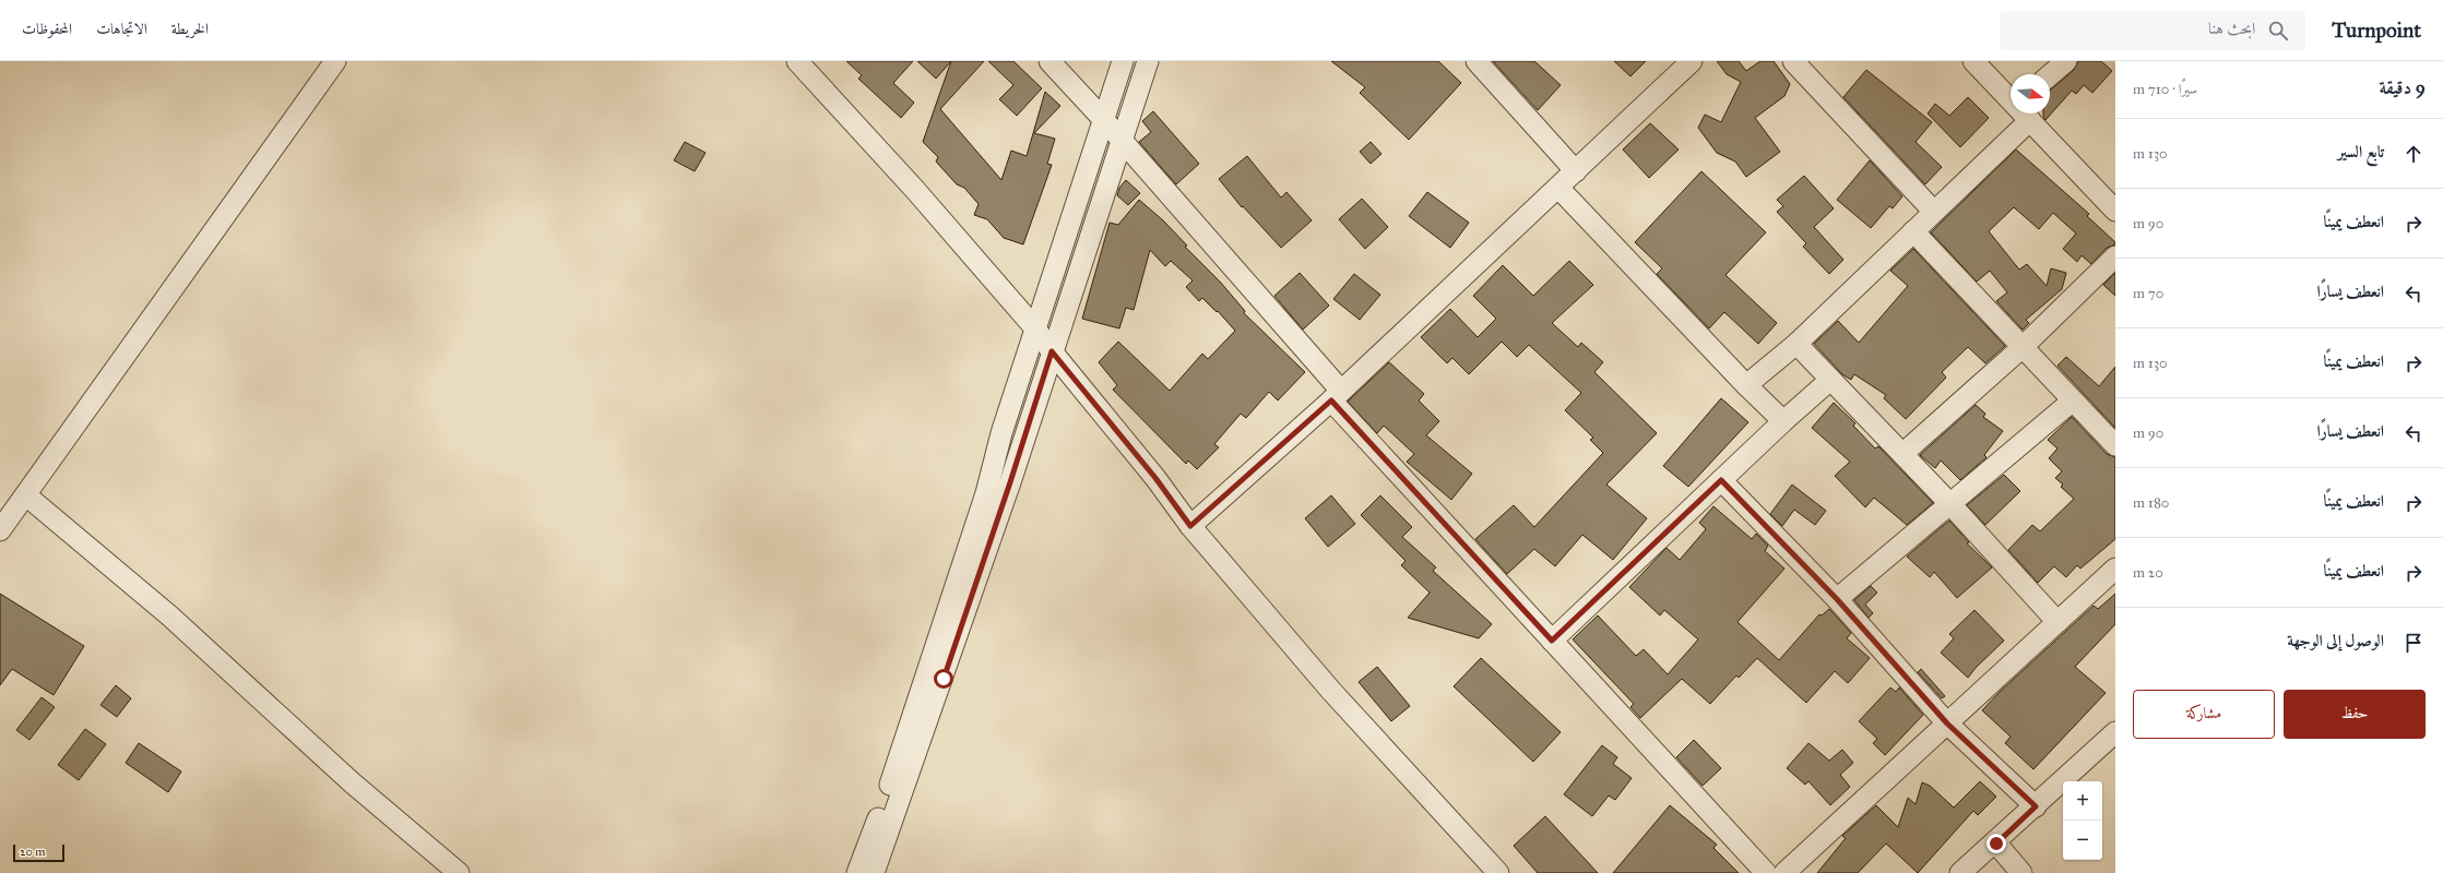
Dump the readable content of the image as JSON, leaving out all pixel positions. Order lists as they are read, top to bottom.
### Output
{
  "scale_bar": "20 m",
  "north": "right",
  "page": {
    "header": "Turnpoint",
    "search": "ابحث هنا",
    "nav": ["الخريطة", "الاتجاهات", "المحفوظات"],
    "heading": ["9 دقيقة", "سيرًا · 710 m"],
    "list": [
      ["تابع السير", "130 m"],
      ["انعطف يمينًا", "90 m"],
      ["انعطف يسارًا", "70 m"],
      ["انعطف يمينًا", "130 m"],
      ["انعطف يسارًا", "90 m"],
      ["انعطف يمينًا", "180 m"],
      ["انعطف يمينًا", "20 m"],
      "الوصول إلى الوجهة"
    ],
    "buttons": ["حفظ", "مشاركة"],
    "map_buttons": ["+", "−"],
    "scale": "20 m"
  }
}
